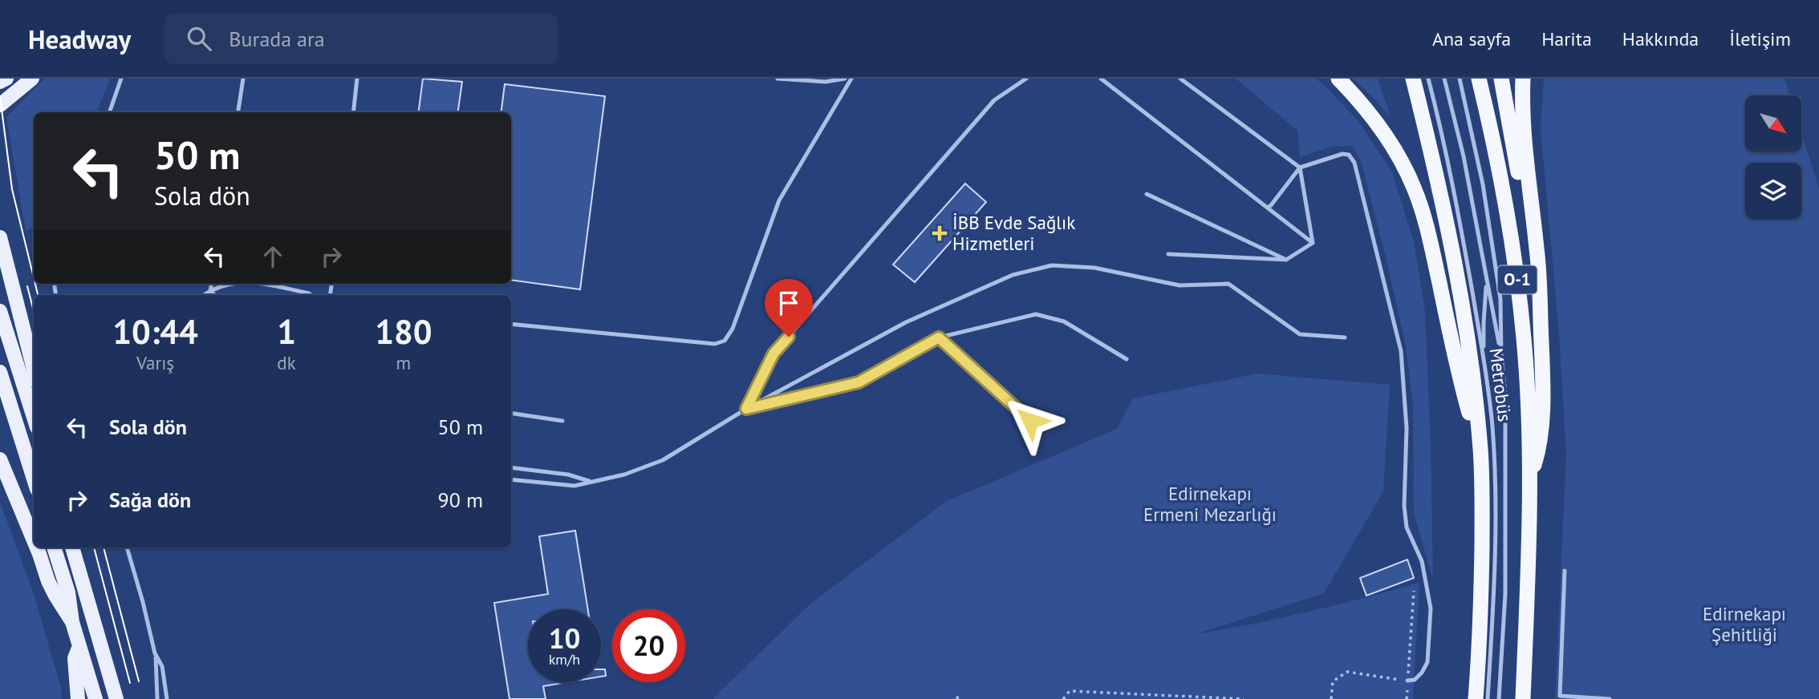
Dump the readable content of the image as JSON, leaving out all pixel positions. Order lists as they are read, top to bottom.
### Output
{
  "streets": {
    "highway": ["O-1"],
    "lane": ["Metrobüs"]
  },
  "parks": ["Edirnekapı Ermeni Mezarlığı", "Edirnekapı Şehitliği"],
  "places": {
    "health": ["İBB Evde Sağlık Hizmetleri"]
  },
  "north": "bottom right",
  "page": {
    "header": "Headway",
    "search": "Burada ara",
    "nav": [
      "Ana sayfa",
      "Harita",
      "Hakkında",
      "İletişim"
    ],
    "turn": ["50 m", "Sola dön"],
    "eta": [
      "10:44",
      "Varış",
      "1",
      "dk",
      "180",
      "m"
    ],
    "list": [
      {
        "name": "Sola dön",
        "value": "50 m"
      },
      {
        "name": "Sağa dön",
        "value": "90 m"
      }
    ],
    "speed": "10 km/h",
    "limit": "20"
  }
}
